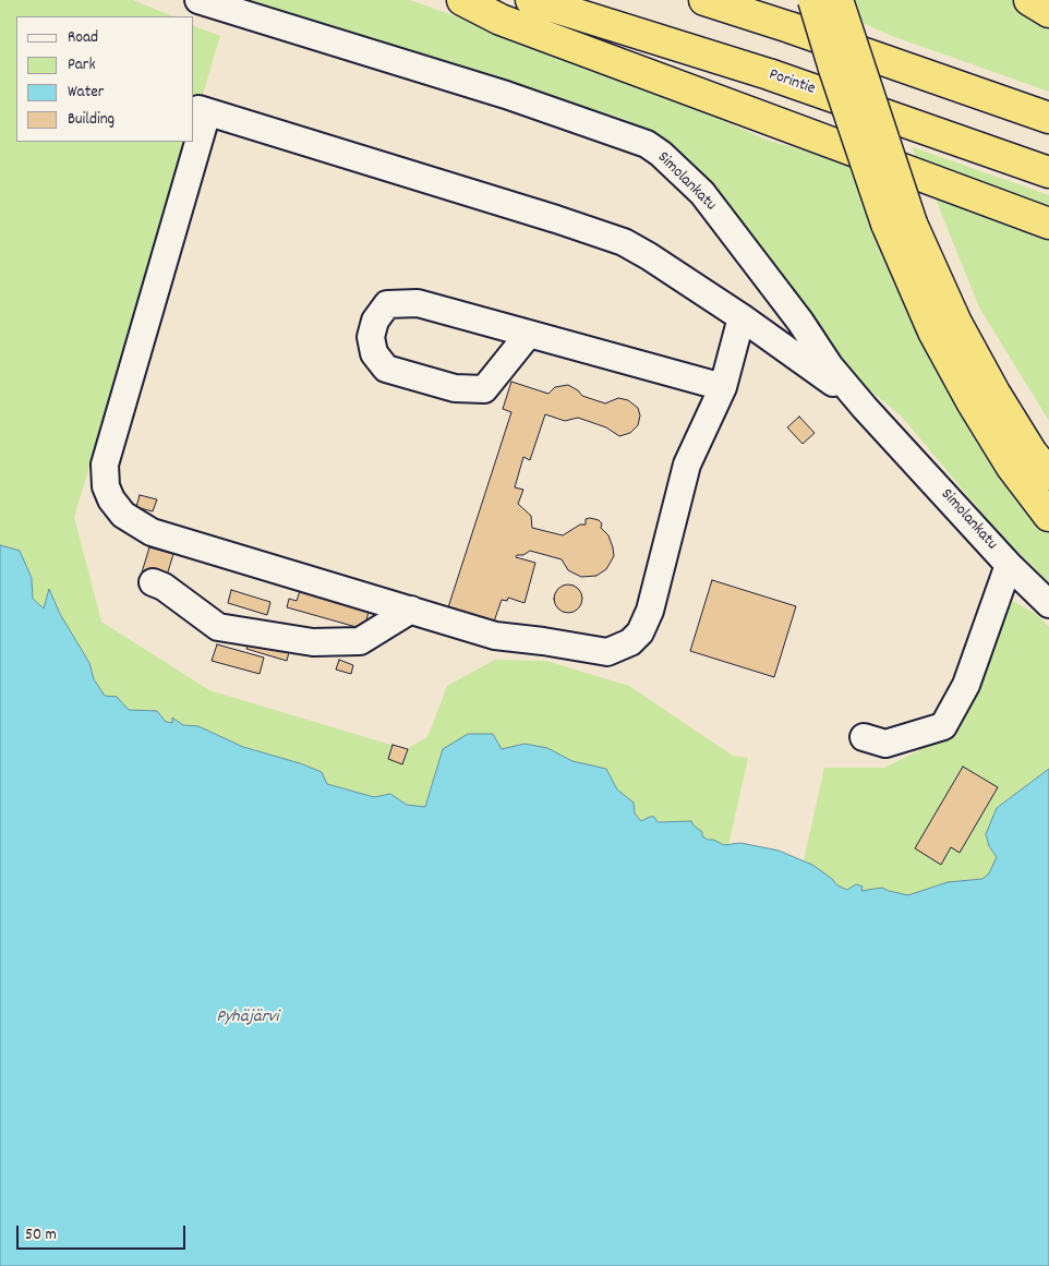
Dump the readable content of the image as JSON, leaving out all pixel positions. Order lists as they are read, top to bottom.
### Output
{
  "streets": {
    "highway": ["Porintie"],
    "street": ["Simolankatu"]
  },
  "water": ["Pyhäjärvi"],
  "legend": [
    "Road",
    "Park",
    "Water",
    "Building"
  ],
  "scale_bar": "50 m"
}
